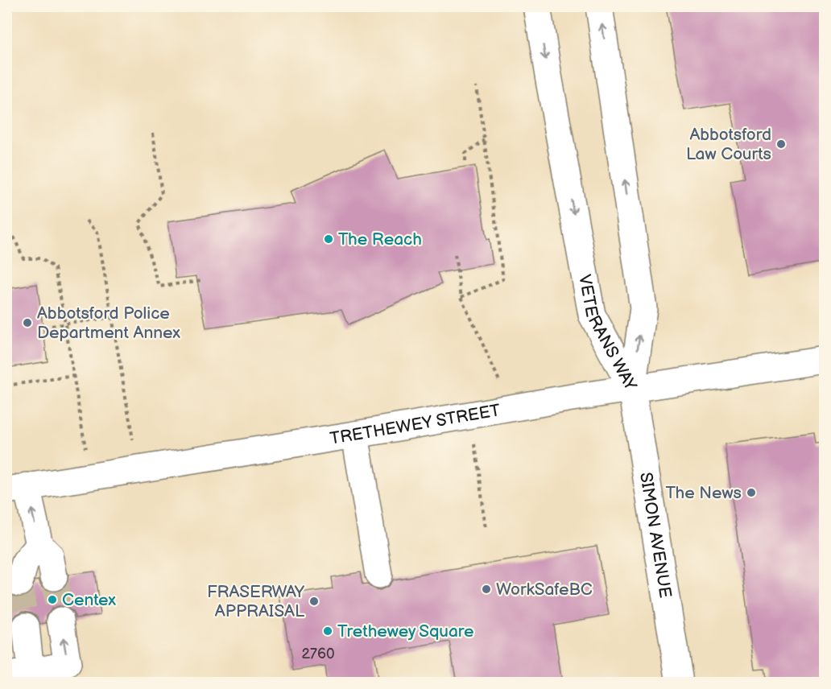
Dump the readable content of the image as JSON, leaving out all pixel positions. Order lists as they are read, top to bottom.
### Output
{
  "streets": {
    "street": ["VETERANS WAY", "TRETHEWEY STREET", "SIMON AVENUE"]
  },
  "crossings": [
    ["VETERANS WAY", "TRETHEWEY STREET"],
    ["VETERANS WAY", "SIMON AVENUE"],
    ["TRETHEWEY STREET", "SIMON AVENUE"]
  ],
  "places": [
    "Abbotsford Law Courts",
    "The Reach",
    "Abbotsford Police Department Annex",
    "The News",
    "WorkSafeBC",
    "Centex",
    "FRASERWAY APPRAISAL",
    "Trethewey Square"
  ],
  "house_numbers": ["2760"]
}
